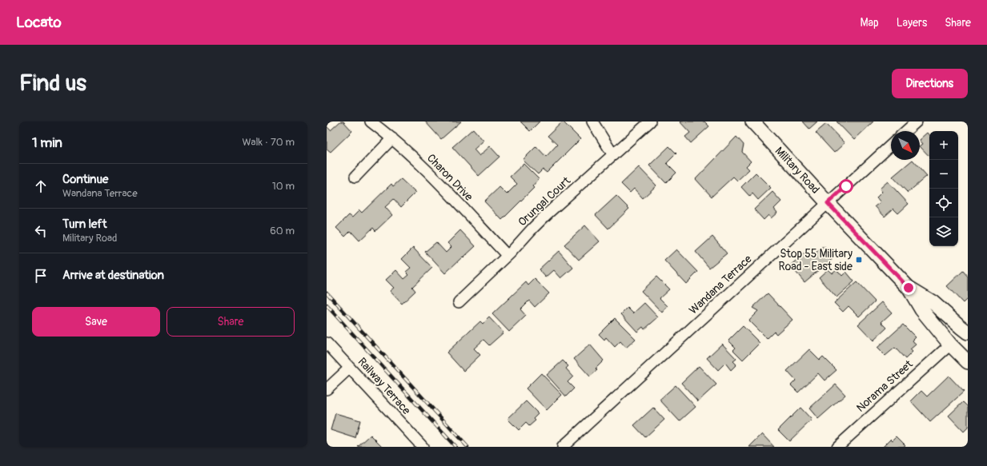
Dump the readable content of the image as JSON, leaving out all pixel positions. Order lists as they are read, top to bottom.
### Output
{
  "streets": {
    "street": [
      "Military Road",
      "Charon Drive",
      "Orungal Court",
      "Wandana Terrace",
      "Railway Terrace",
      "Norama Street"
    ]
  },
  "crossings": [
    ["Military Road", "Wandana Terrace"],
    ["Military Road", "Norama Street"],
    ["Charon Drive", "Orungal Court"]
  ],
  "places": {
    "transit": ["Stop 55 Military Road - East side"]
  },
  "north": "bottom right",
  "page": {
    "header": "Locato",
    "nav": ["Map", "Layers", "Share"],
    "buttons": [
      "Directions",
      ["Save", "Share"]
    ],
    "title": "Find us",
    "heading": ["1 min", "Walk · 70 m"],
    "map_buttons": ["+", "−"],
    "list": [
      ["Continue", "Wandana Terrace", "10 m"],
      ["Turn left", "Military Road", "60 m"],
      "Arrive at destination"
    ]
  }
}
